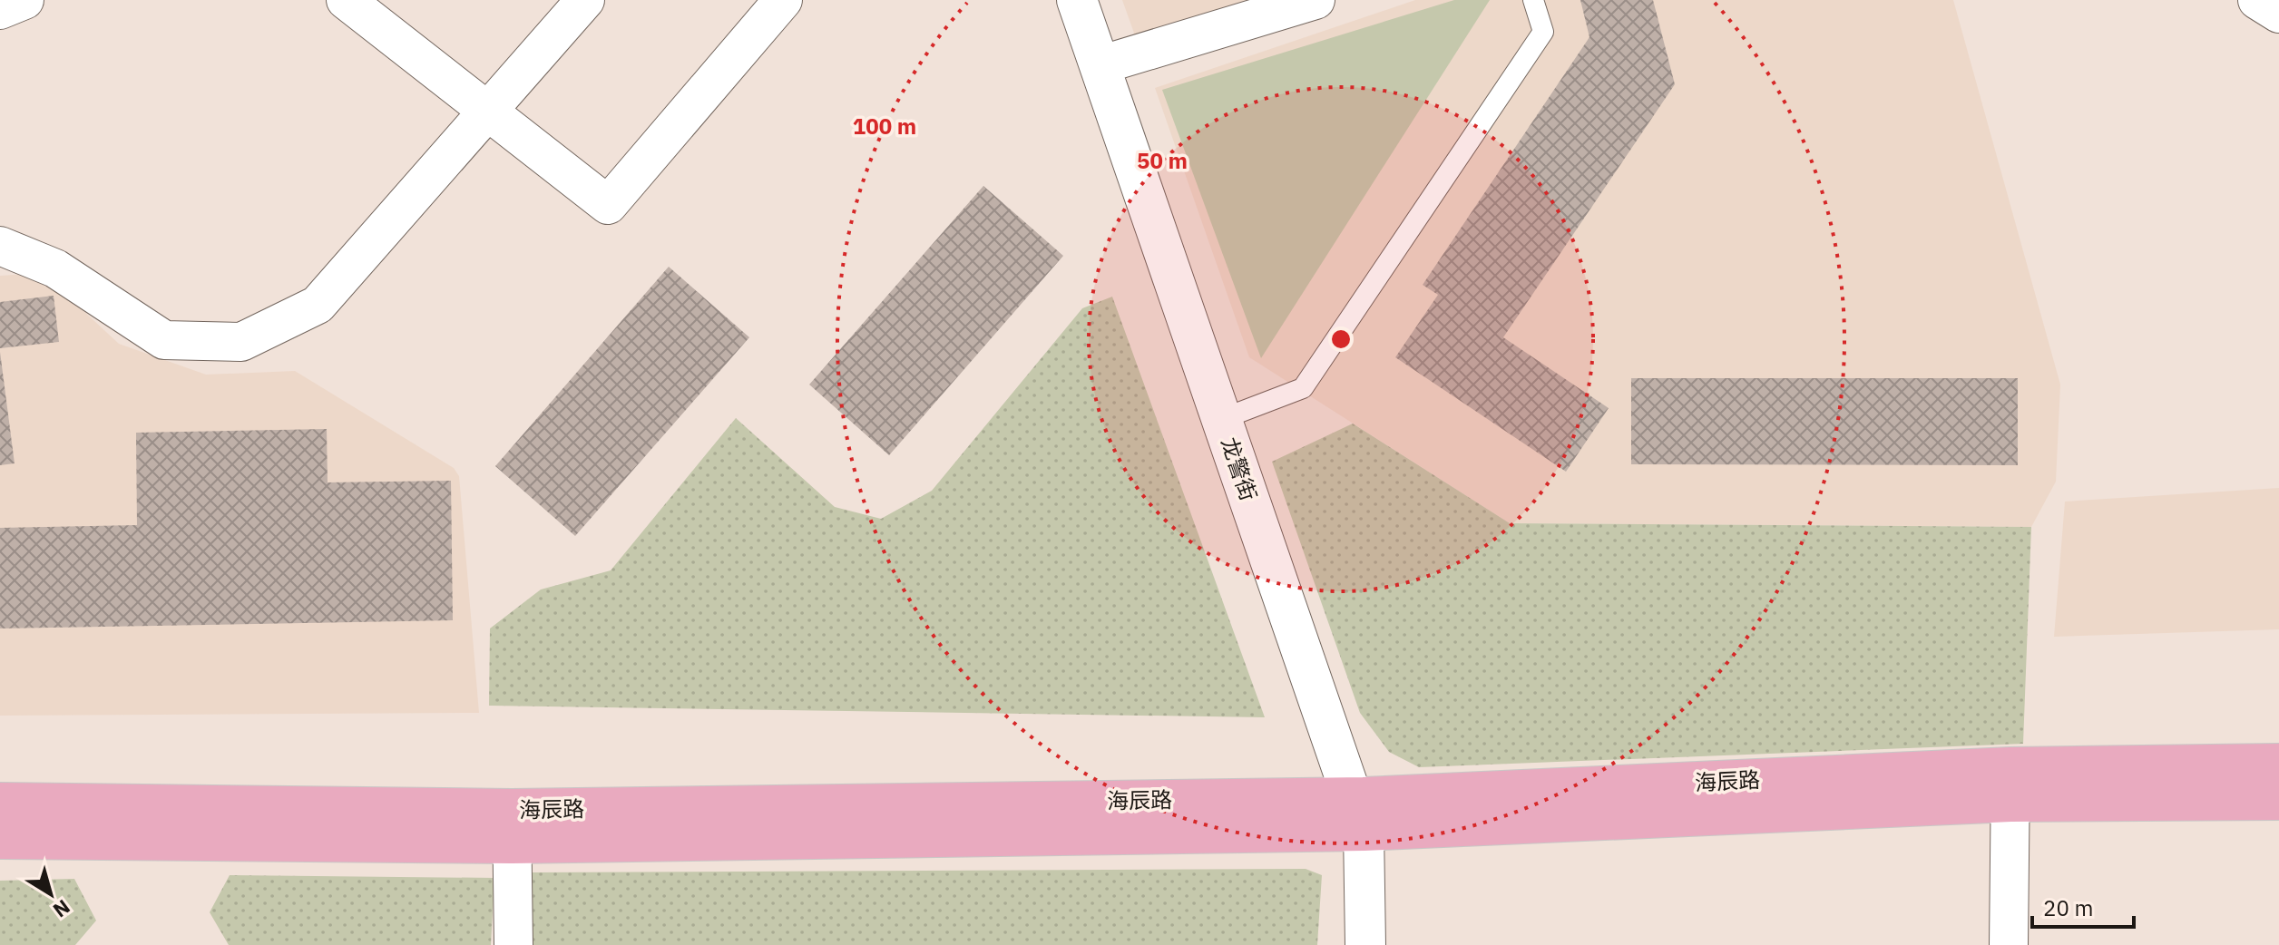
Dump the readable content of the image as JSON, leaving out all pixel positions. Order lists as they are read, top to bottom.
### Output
{
  "streets": {
    "main road": ["海辰路"],
    "street": ["龙警街"]
  },
  "crossings": [
    ["龙警街", "海辰路"]
  ],
  "scale_bar": "20 m",
  "north": "bottom right",
  "rings": ["100 m", "50 m"]
}
